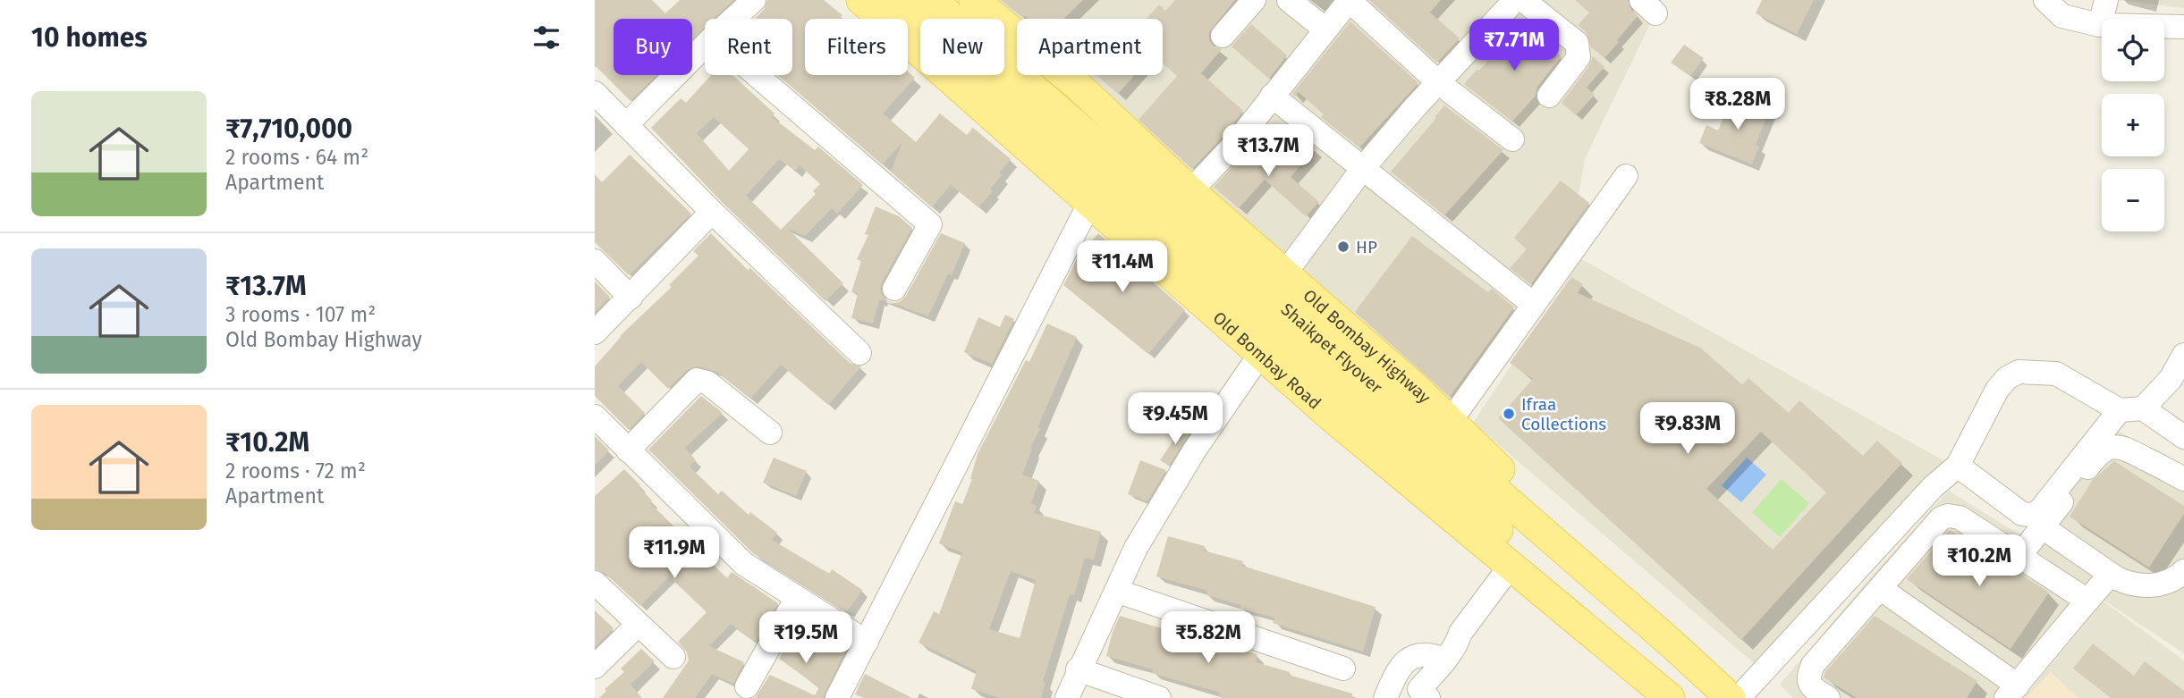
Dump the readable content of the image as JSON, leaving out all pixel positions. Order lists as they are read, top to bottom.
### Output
{
  "streets": {
    "main road": ["Old Bombay Highway", "Shaikpet Flyover", "Old Bombay Road"]
  },
  "crossings": [
    ["Old Bombay Highway", "Shaikpet Flyover"],
    ["Shaikpet Flyover", "Old Bombay Road"]
  ],
  "places": ["HP", "Ifraa Collections"],
  "page": {
    "heading": "10 homes",
    "map_buttons": ["+", "−"],
    "price": [
      "₹7.71M",
      "₹8.28M",
      "₹13.7M",
      "₹11.4M",
      "₹9.45M",
      "₹9.83M",
      "₹11.9M",
      "₹10.2M",
      "₹19.5M",
      "₹5.82M"
    ],
    "chip": [
      "Buy",
      "Rent",
      "Filters",
      "New",
      "Apartment"
    ],
    "list": [
      {
        "name": "₹7,710,000",
        "note": "2 rooms · 64 m² · Apartment"
      },
      {
        "name": "₹13.7M",
        "note": "3 rooms · 107 m² · Old Bombay Highway"
      },
      {
        "name": "₹10.2M",
        "note": "2 rooms · 72 m² · Apartment"
      }
    ]
  }
}
